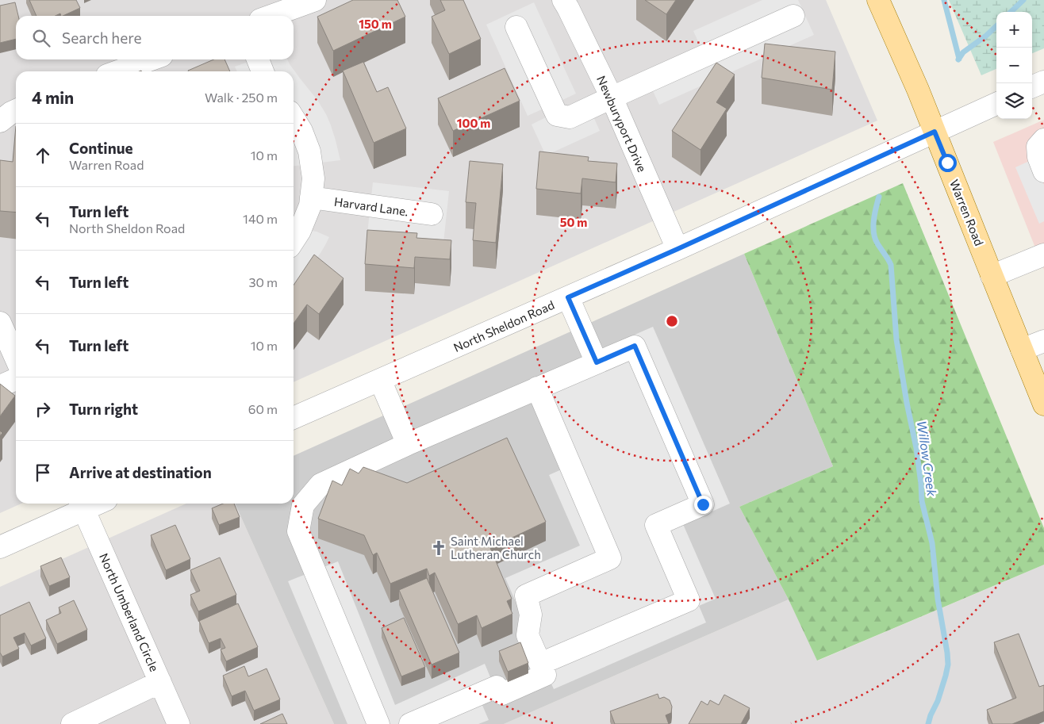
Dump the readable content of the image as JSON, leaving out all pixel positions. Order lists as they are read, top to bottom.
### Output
{
  "streets": {
    "main road": ["Warren Road"],
    "street": [
      "Newburyport Drive",
      "Harvard Lane.",
      "North Sheldon Road",
      "North Umberland Circle"
    ]
  },
  "crossings": [
    ["Newburyport Drive", "North Sheldon Road"],
    ["Warren Road", "North Sheldon Road"]
  ],
  "water": ["Willow Creek"],
  "places": {
    "church": ["Saint Michael Lutheran Church"]
  },
  "page": {
    "map_buttons": ["+", "−"],
    "search": "Search here",
    "heading": ["4 min", "Walk · 250 m"],
    "list": [
      ["Continue", "Warren Road", "10 m"],
      ["Turn left", "North Sheldon Road", "140 m"],
      ["Turn left", "30 m"],
      ["Turn left", "10 m"],
      ["Turn right", "60 m"],
      "Arrive at destination"
    ]
  },
  "rings": ["150 m", "100 m", "50 m"]
}
